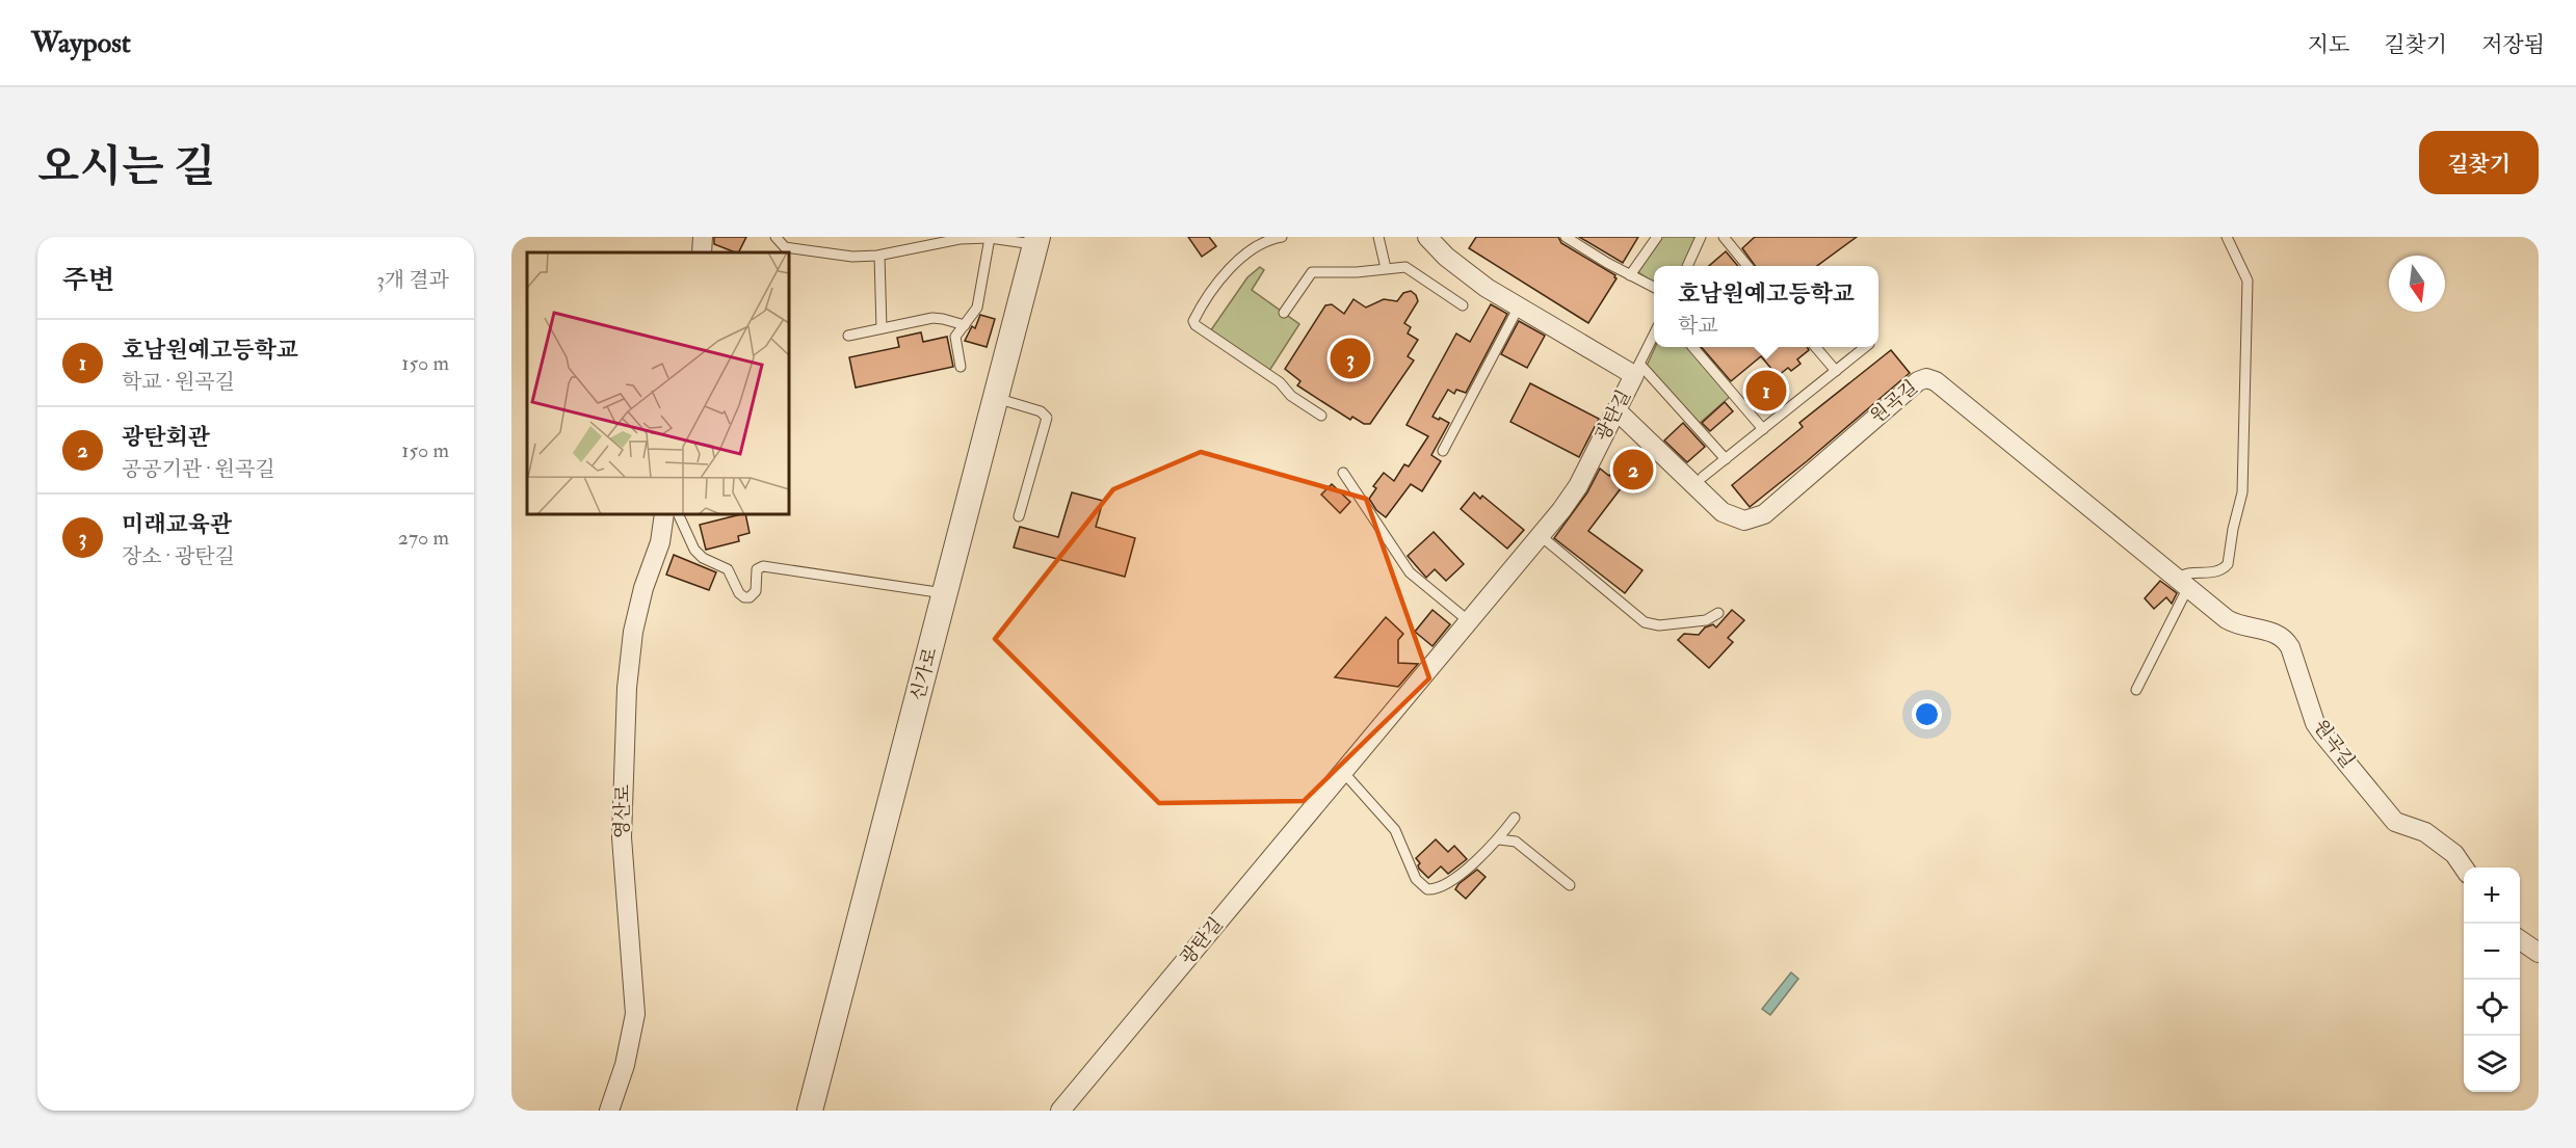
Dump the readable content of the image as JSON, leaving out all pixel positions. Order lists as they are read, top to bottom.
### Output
{
  "streets": {
    "street": [
      "원곡길",
      "광탄길",
      "신가로",
      "영산로"
    ]
  },
  "crossings": [
    ["원곡길", "광탄길"]
  ],
  "north": "bottom",
  "page": {
    "header": "Waypost",
    "nav": ["지도", "길찾기", "저장됨"],
    "title": "오시는 길",
    "buttons": "길찾기",
    "heading": ["주변", "3개 결과"],
    "popup": ["호남원예고등학교", "학교"],
    "list": [
      {
        "mark": "1",
        "name": "호남원예고등학교",
        "note": "학교 · 원곡길",
        "value": "150 m"
      },
      {
        "mark": "2",
        "name": "광탄회관",
        "note": "공공기관 · 원곡길",
        "value": "150 m"
      },
      {
        "mark": "3",
        "name": "미래교육관",
        "note": "장소 · 광탄길",
        "value": "270 m"
      }
    ],
    "pins": ["3", "1", "2"],
    "map_buttons": ["+", "−"]
  }
}
